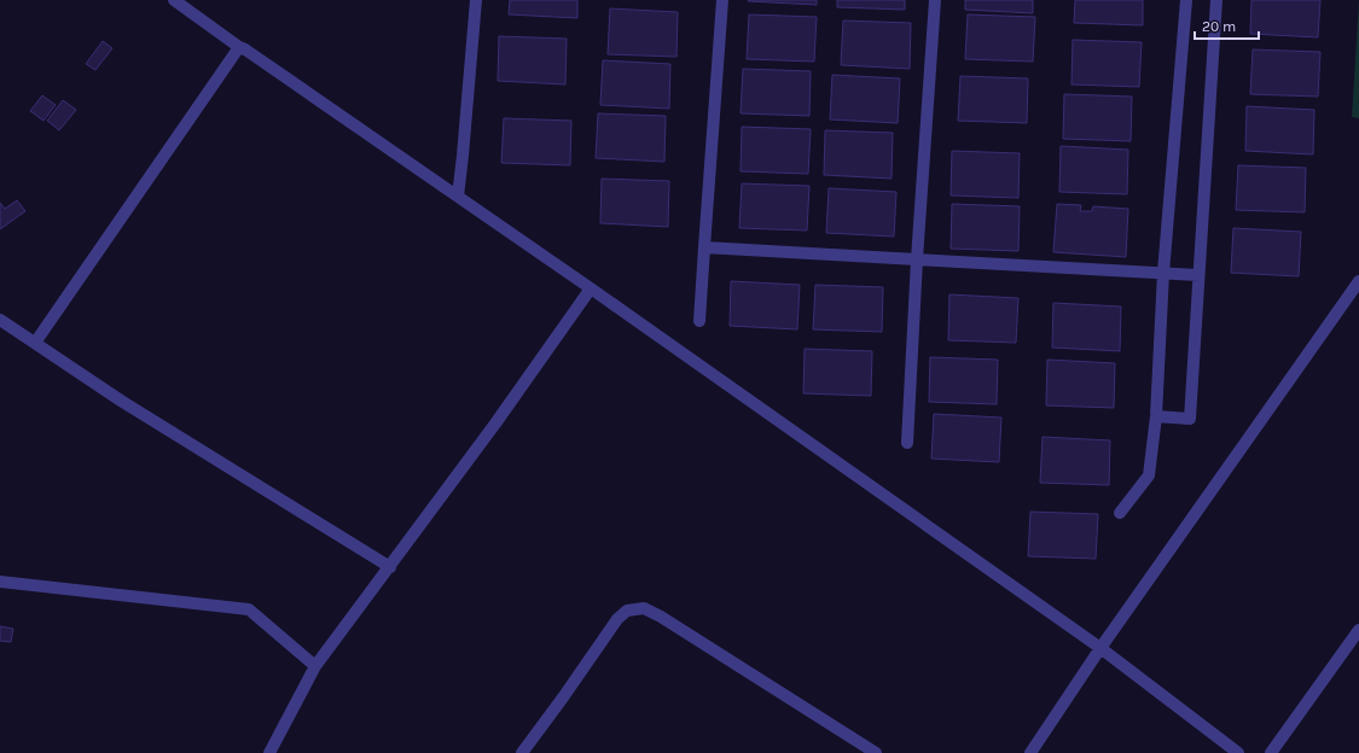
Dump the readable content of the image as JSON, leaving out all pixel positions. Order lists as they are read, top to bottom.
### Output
{
  "scale_bar": "20 m"
}
